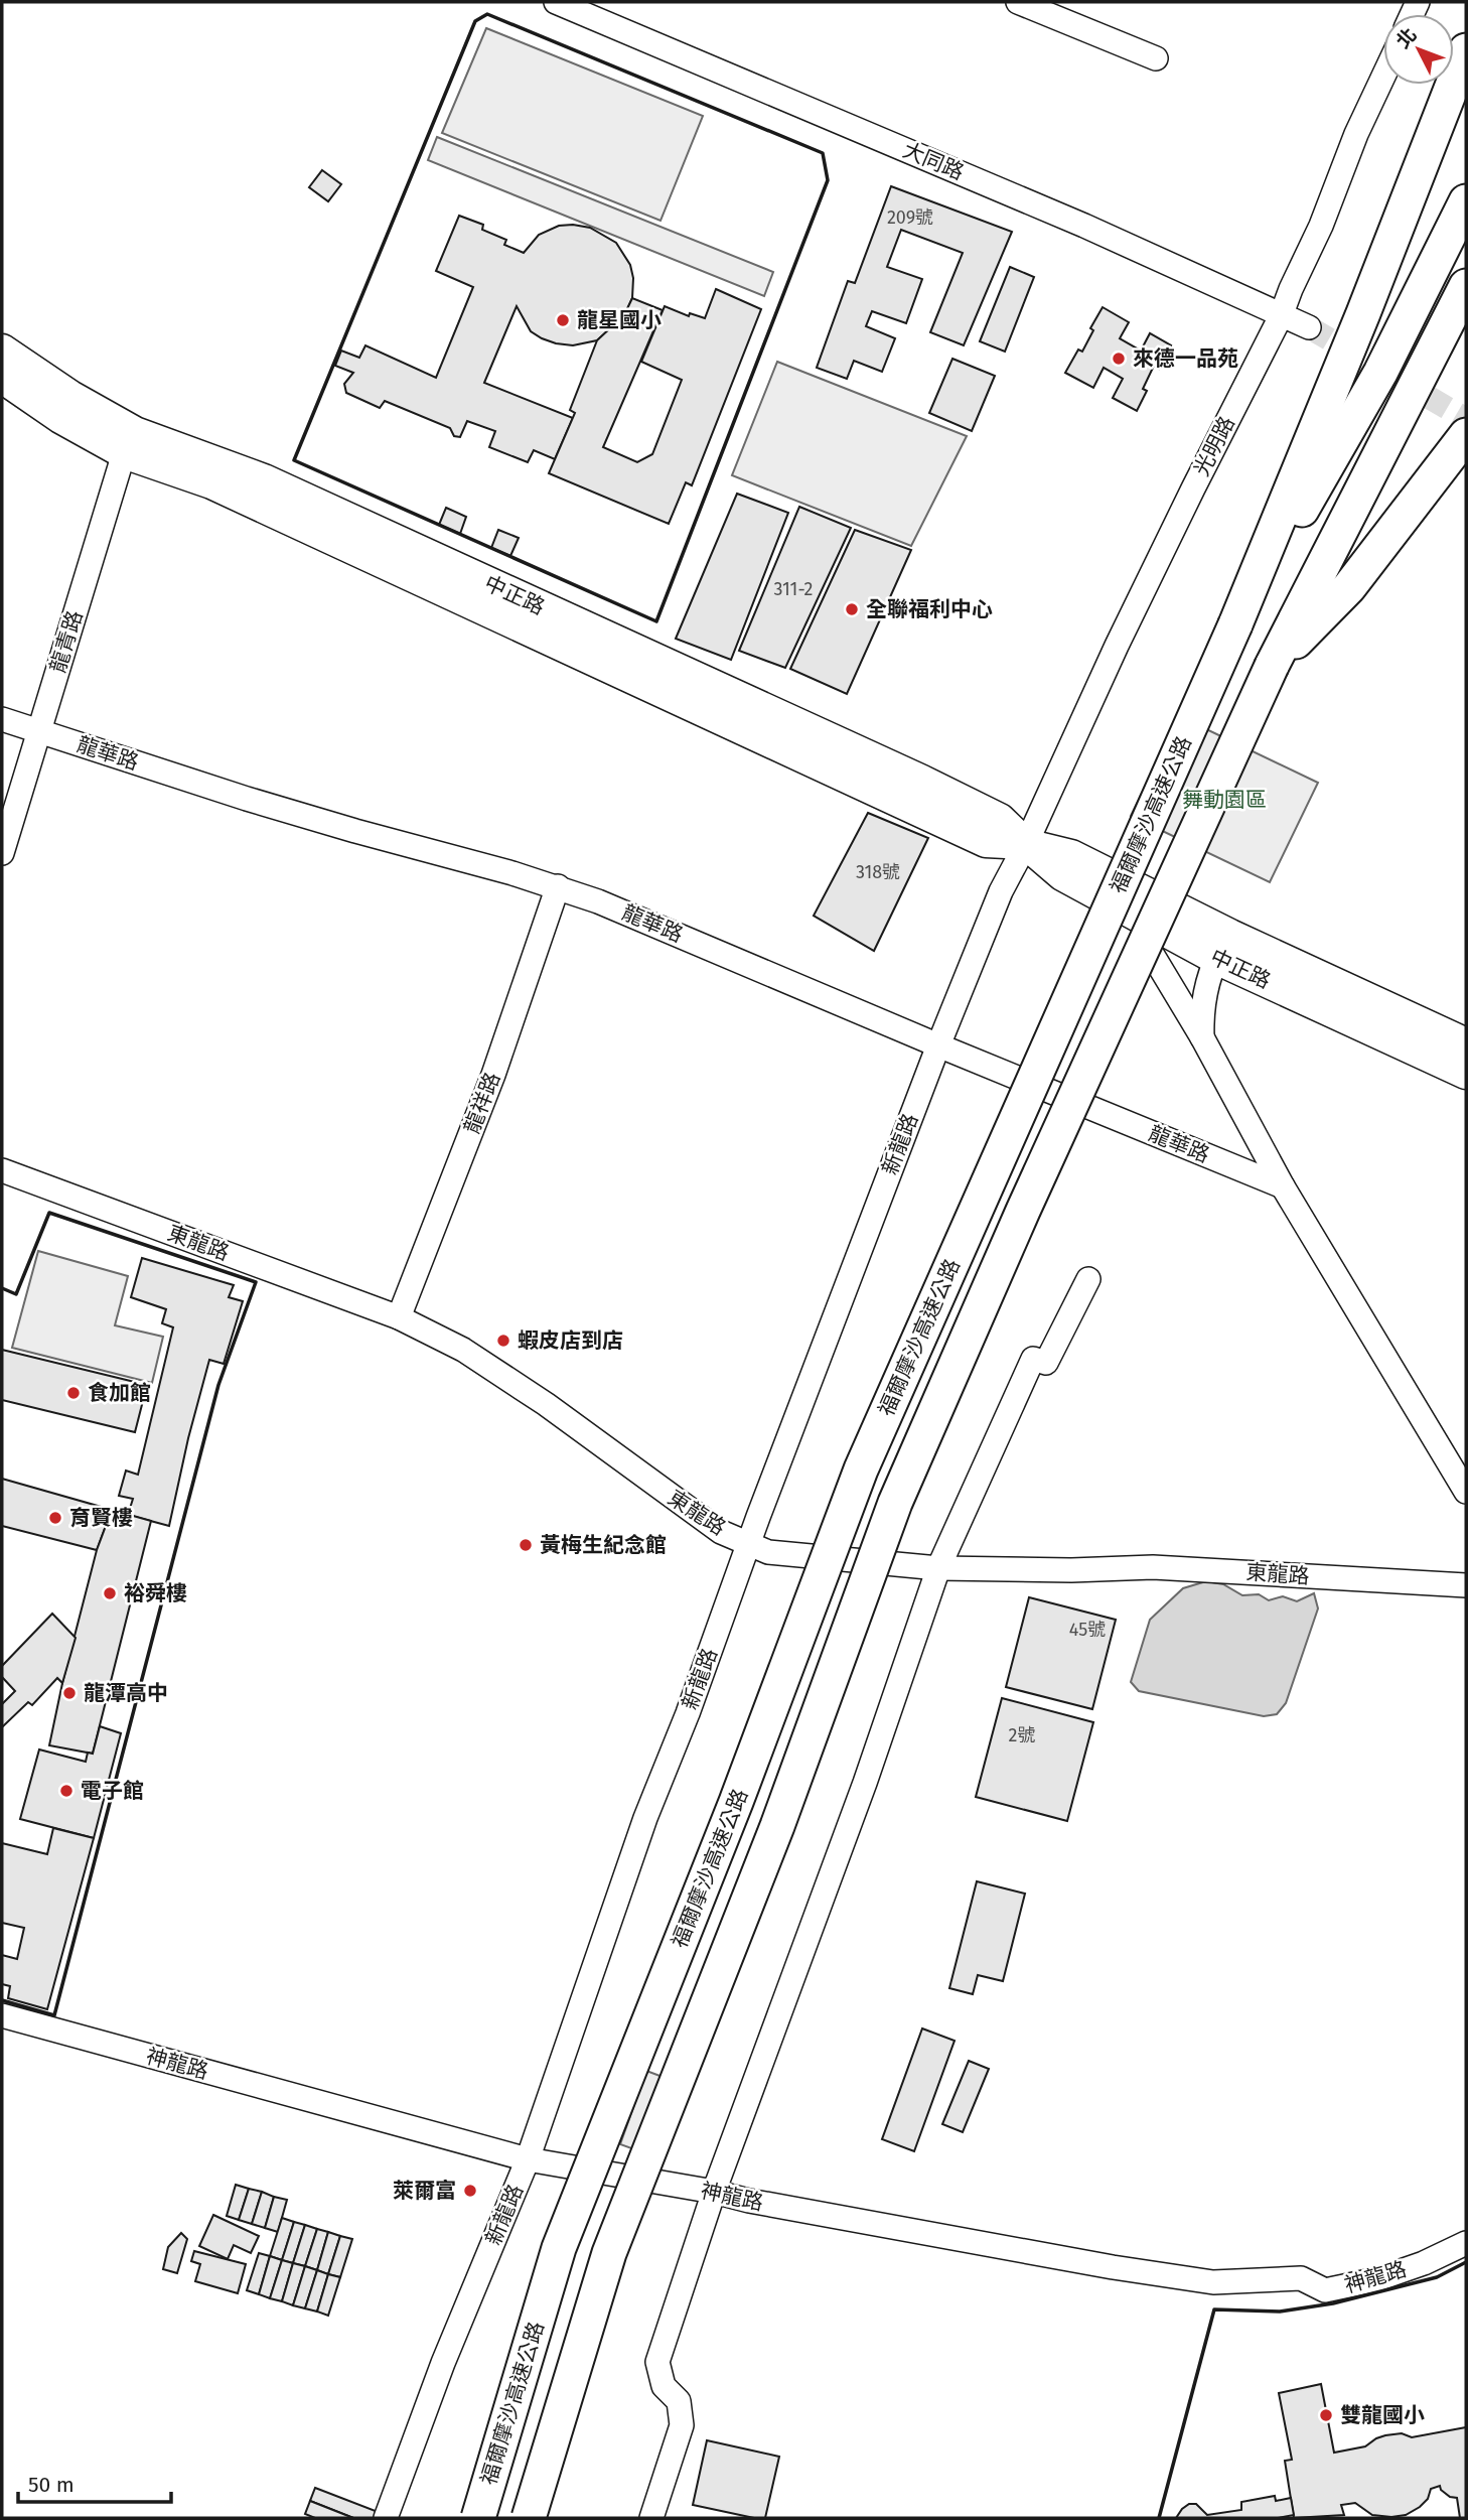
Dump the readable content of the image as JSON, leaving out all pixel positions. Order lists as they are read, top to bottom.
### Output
{
  "streets": {
    "highway": ["福爾摩沙高速公路"],
    "main road": ["中正路"],
    "street": [
      "大同路",
      "光明路",
      "龍青路",
      "龍華路",
      "龍祥路",
      "新龍路",
      "東龍路",
      "神龍路"
    ]
  },
  "crossings": [
    ["大同路", "光明路"],
    ["光明路", "中正路"],
    ["光明路", "新龍路"],
    ["中正路", "龍青路"],
    ["中正路", "新龍路"],
    ["龍青路", "龍華路"],
    ["龍華路", "龍祥路"],
    ["龍華路", "新龍路"],
    ["龍祥路", "東龍路"],
    ["新龍路", "東龍路"],
    ["新龍路", "神龍路"]
  ],
  "parks": ["舞動園區"],
  "places": [
    "龍星國小",
    "來德一品苑",
    "全聯福利中心",
    "蝦皮店到店",
    "食加館",
    "育賢樓",
    "黃梅生紀念館",
    "裕舜樓",
    "龍潭高中",
    "電子館",
    "萊爾富",
    "雙龍國小"
  ],
  "house_numbers": [
    "209號",
    "311-2",
    "318號",
    "45號",
    "2號"
  ],
  "scale_bar": "50 m",
  "north": "top left"
}
